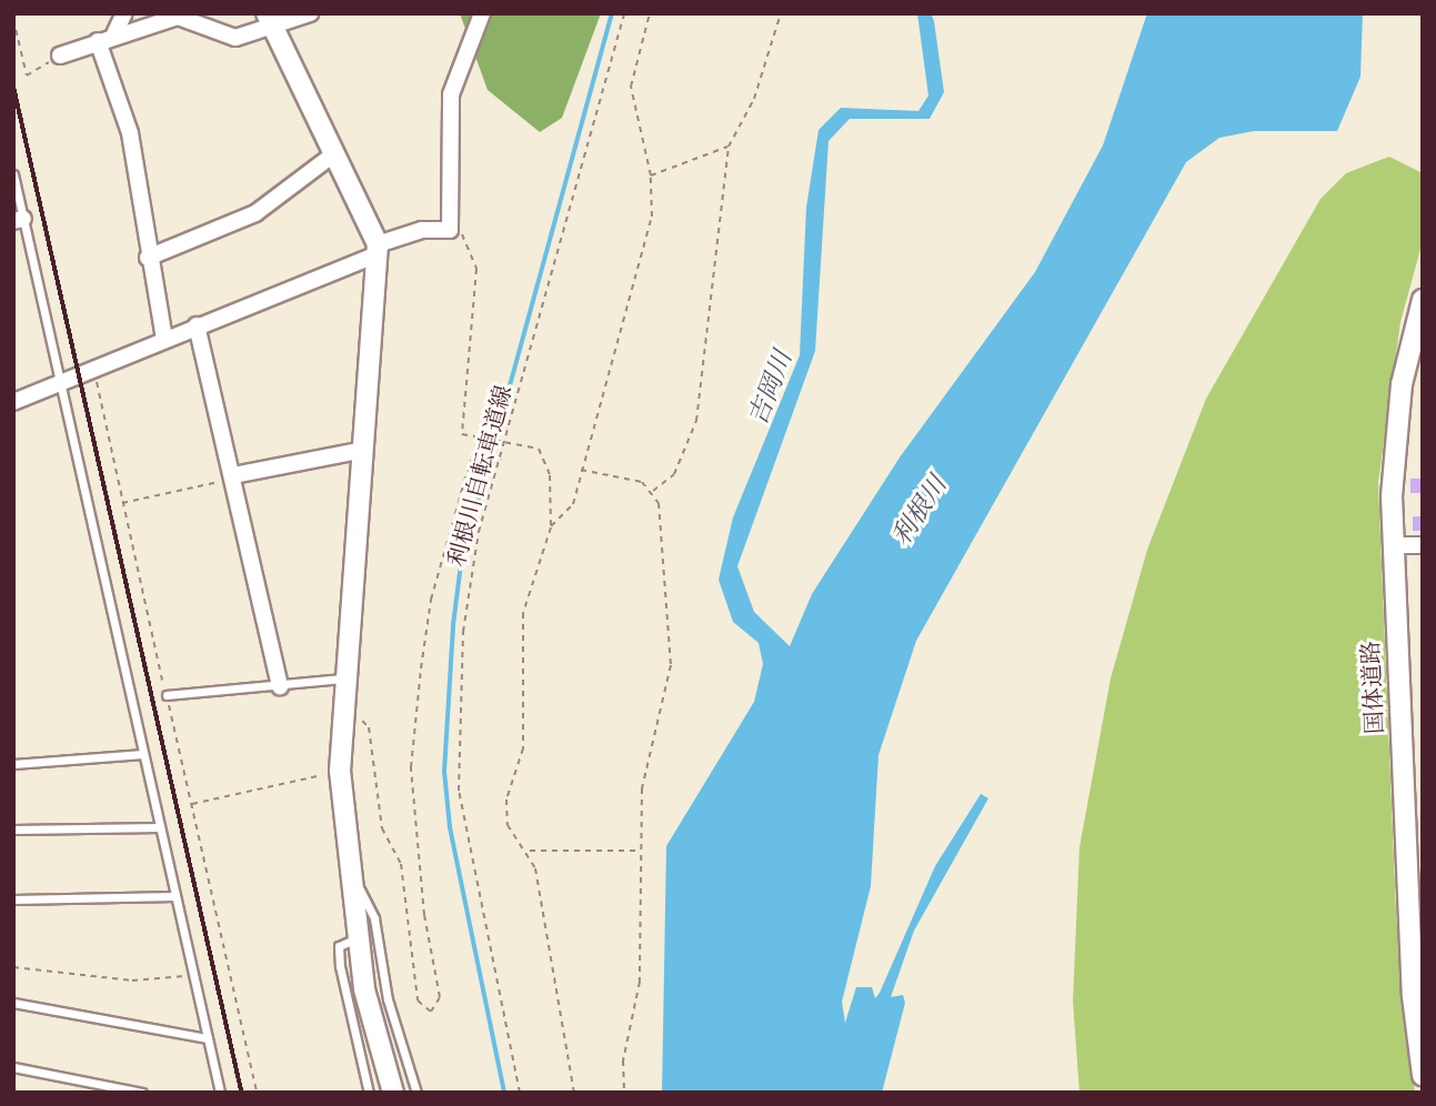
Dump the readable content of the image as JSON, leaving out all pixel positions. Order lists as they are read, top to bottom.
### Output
{
  "streets": {
    "street": ["国体道路"],
    "path": ["利根川自転車道線"]
  },
  "water": ["吉岡川", "利根川"]
}
